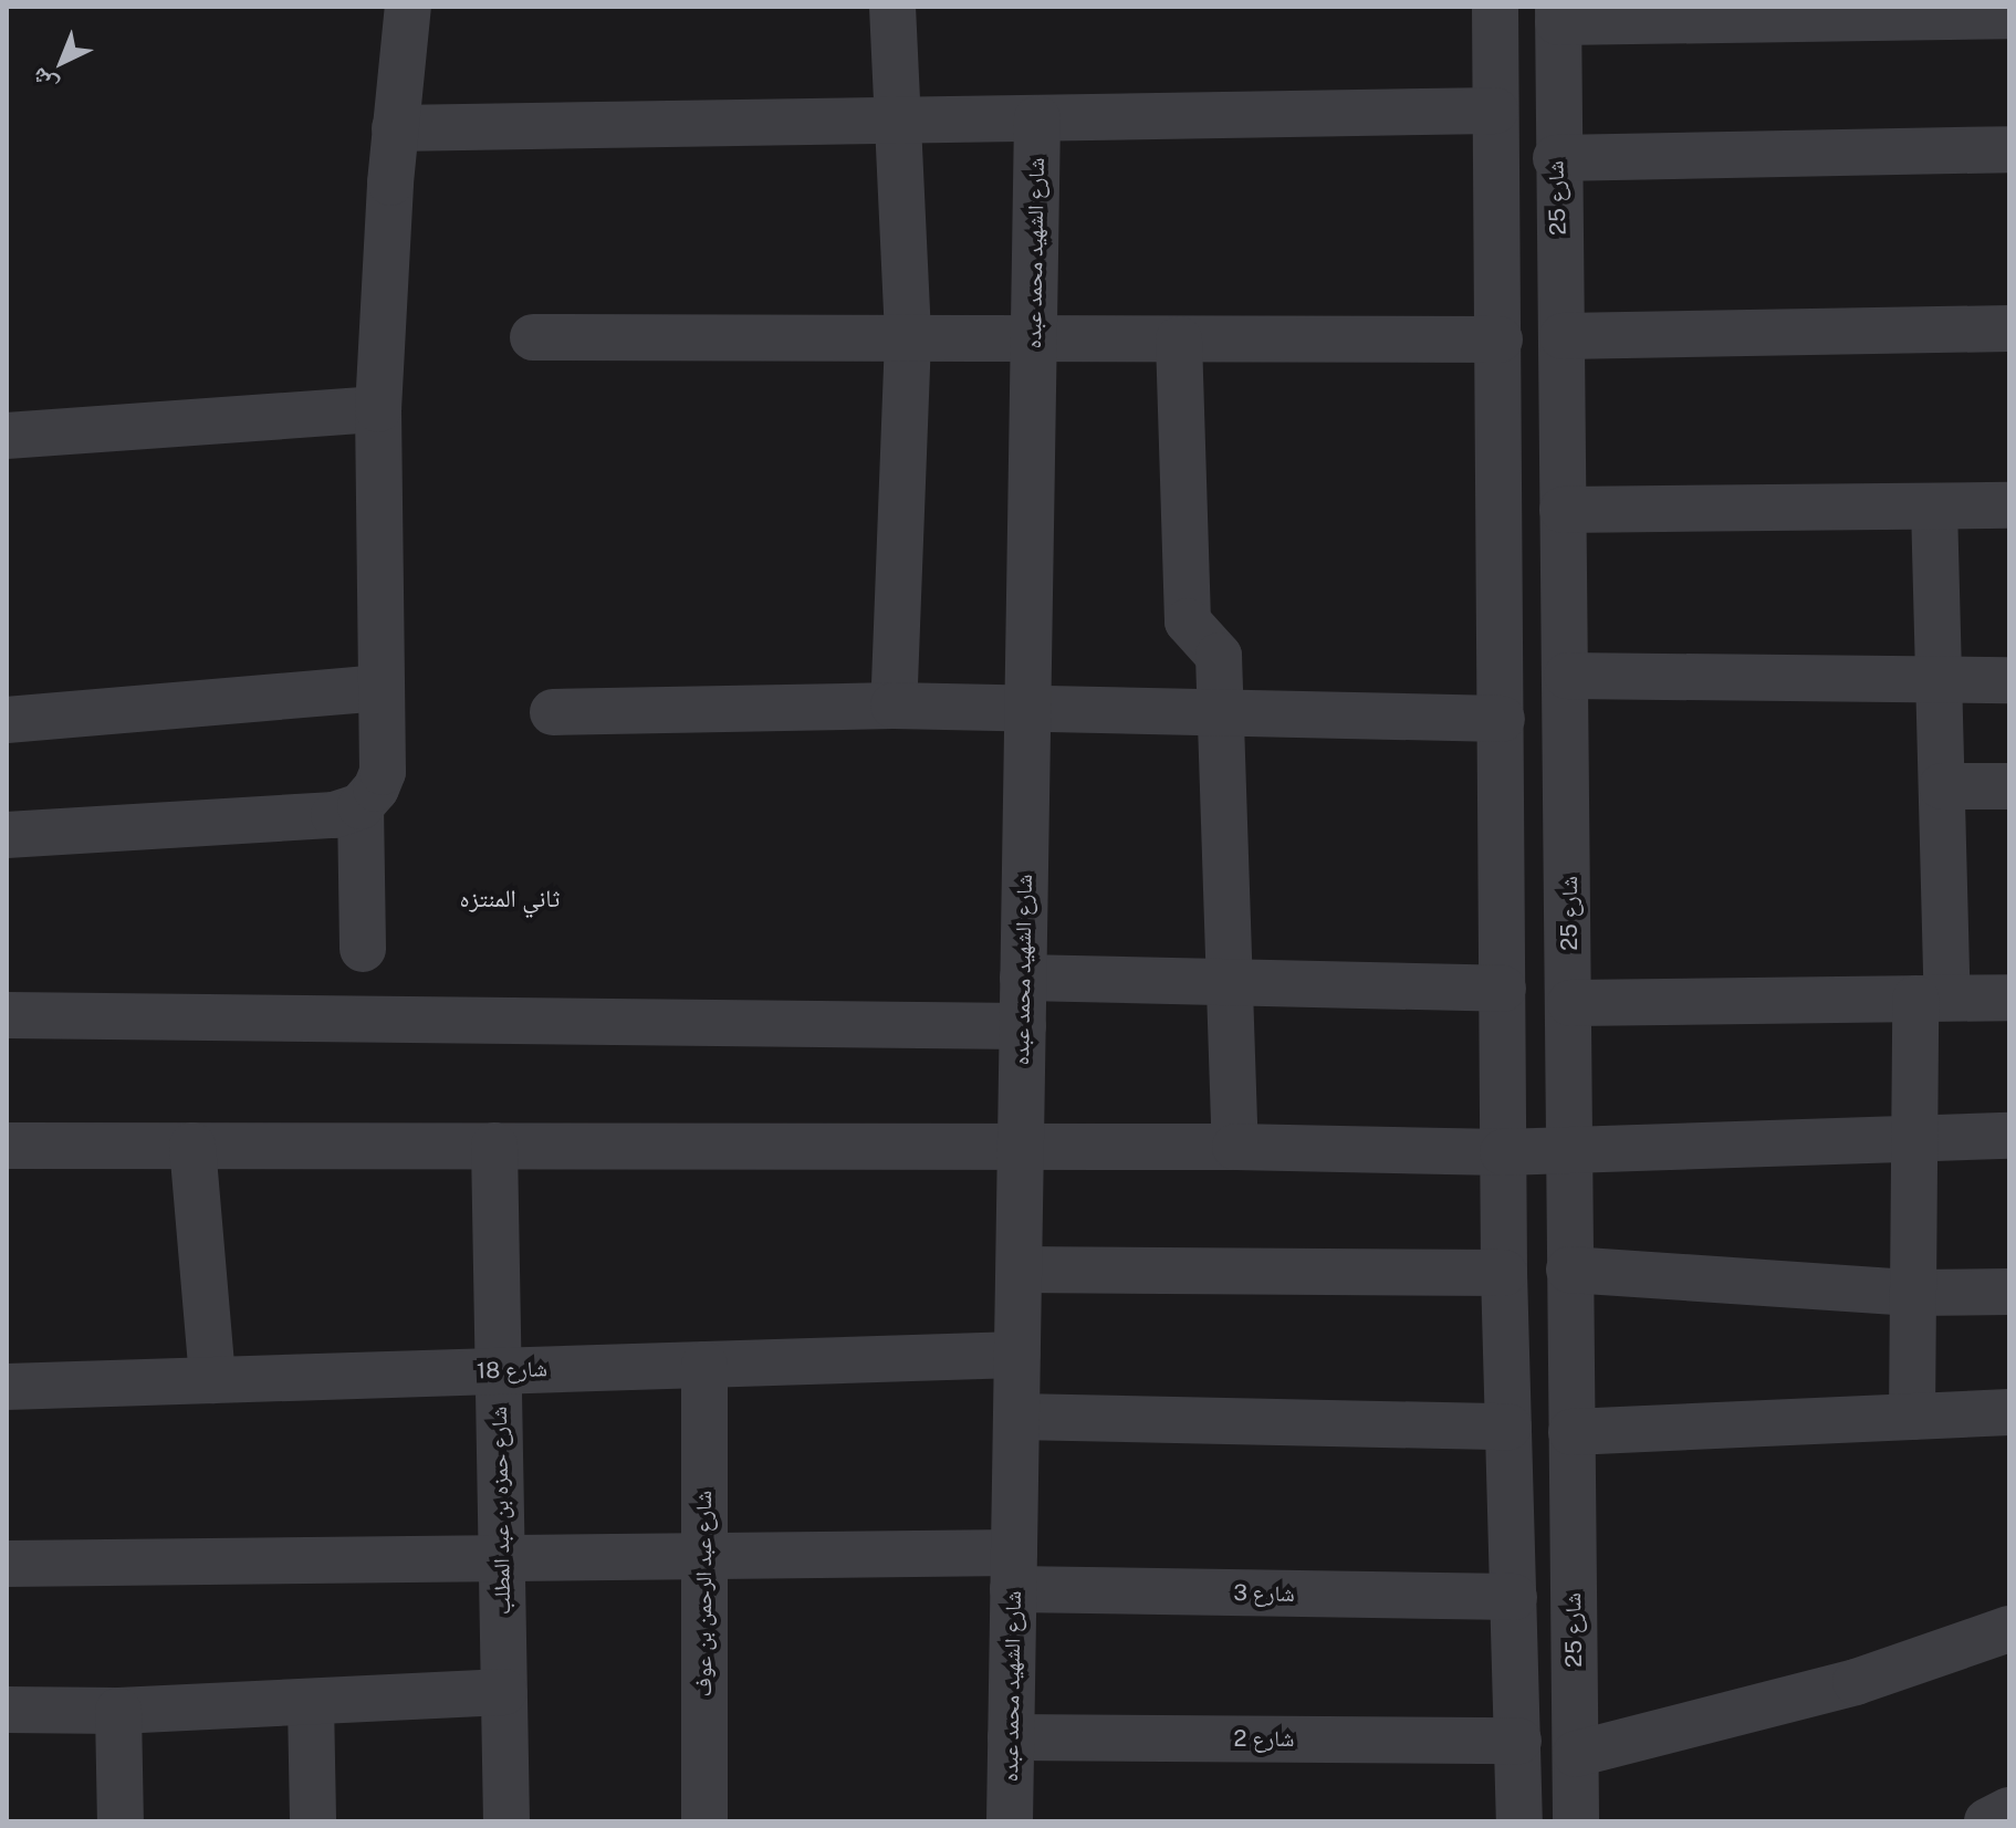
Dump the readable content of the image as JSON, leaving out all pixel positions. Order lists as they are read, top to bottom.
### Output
{
  "streets": {
    "street": [
      "شارع 25",
      "شارع الشهيد محمد عبده",
      "شارع 18",
      "شارع حمزه بن عبد المطلب",
      "شارع عبد الرحمن بن عوف",
      "شارع 3",
      "شارع 2"
    ]
  },
  "crossings": [
    ["شارع الشهيد محمد عبده", "شارع 18"],
    ["شارع الشهيد محمد عبده", "شارع 3"],
    ["شارع الشهيد محمد عبده", "شارع 2"],
    ["شارع 18", "شارع حمزه بن عبد المطلب"],
    ["شارع 18", "شارع عبد الرحمن بن عوف"],
    ["شارع حمزه بن عبد المطلب", "شارع 3"],
    ["شارع عبد الرحمن بن عوف", "شارع 3"]
  ],
  "districts": ["ثاني المنتزه"],
  "north": "bottom left"
}
